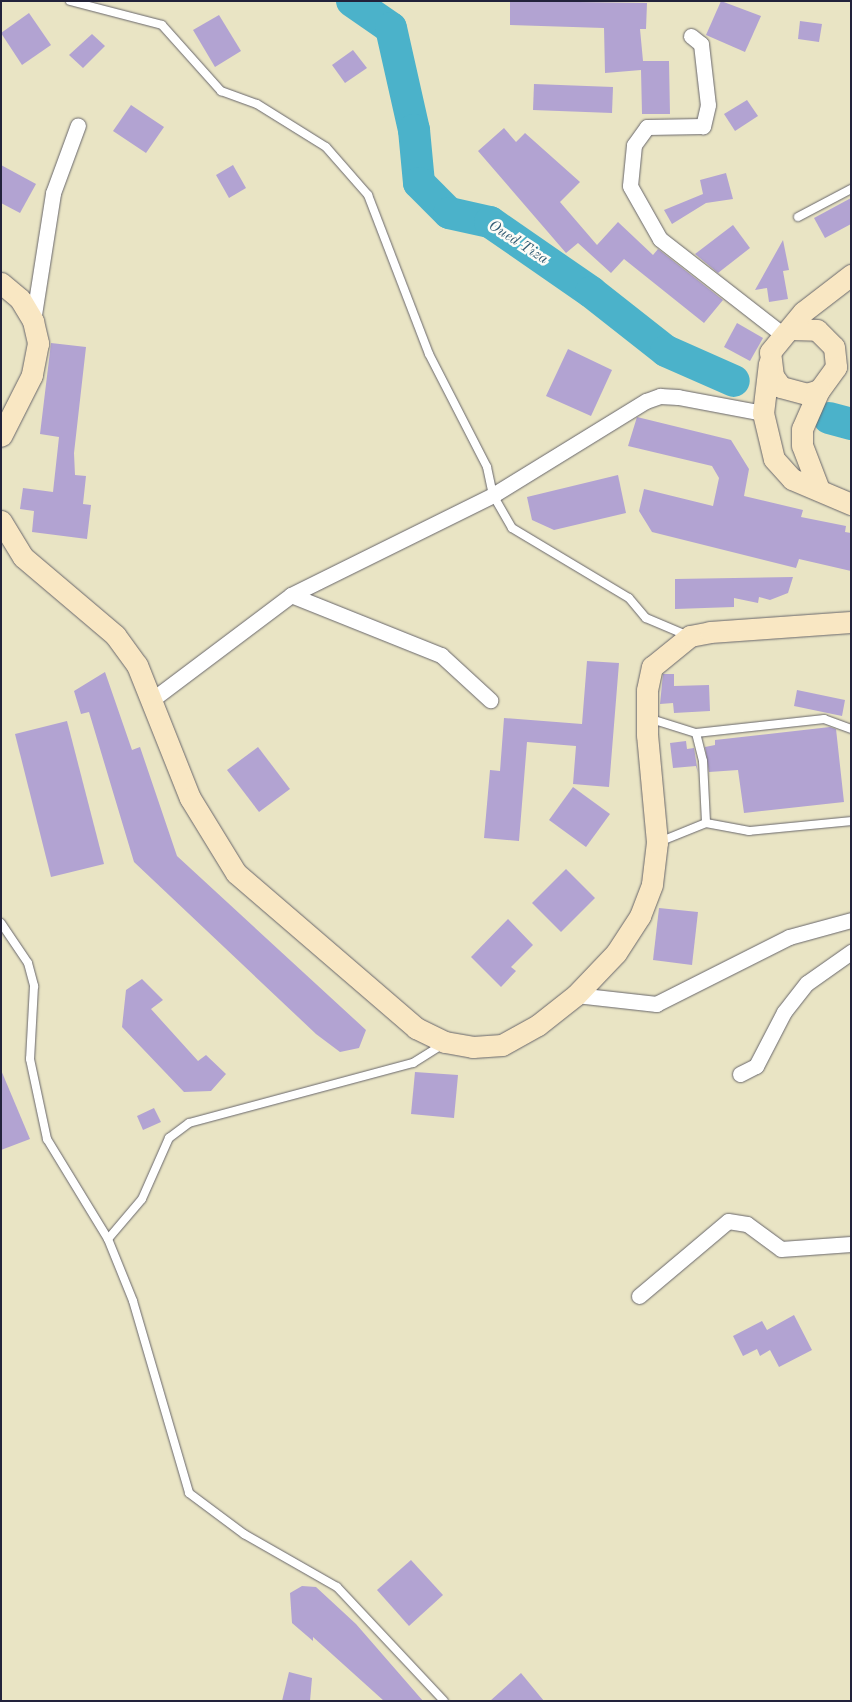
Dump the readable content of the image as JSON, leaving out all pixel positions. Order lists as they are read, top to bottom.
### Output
{
  "water": ["Oued Tiza"]
}
